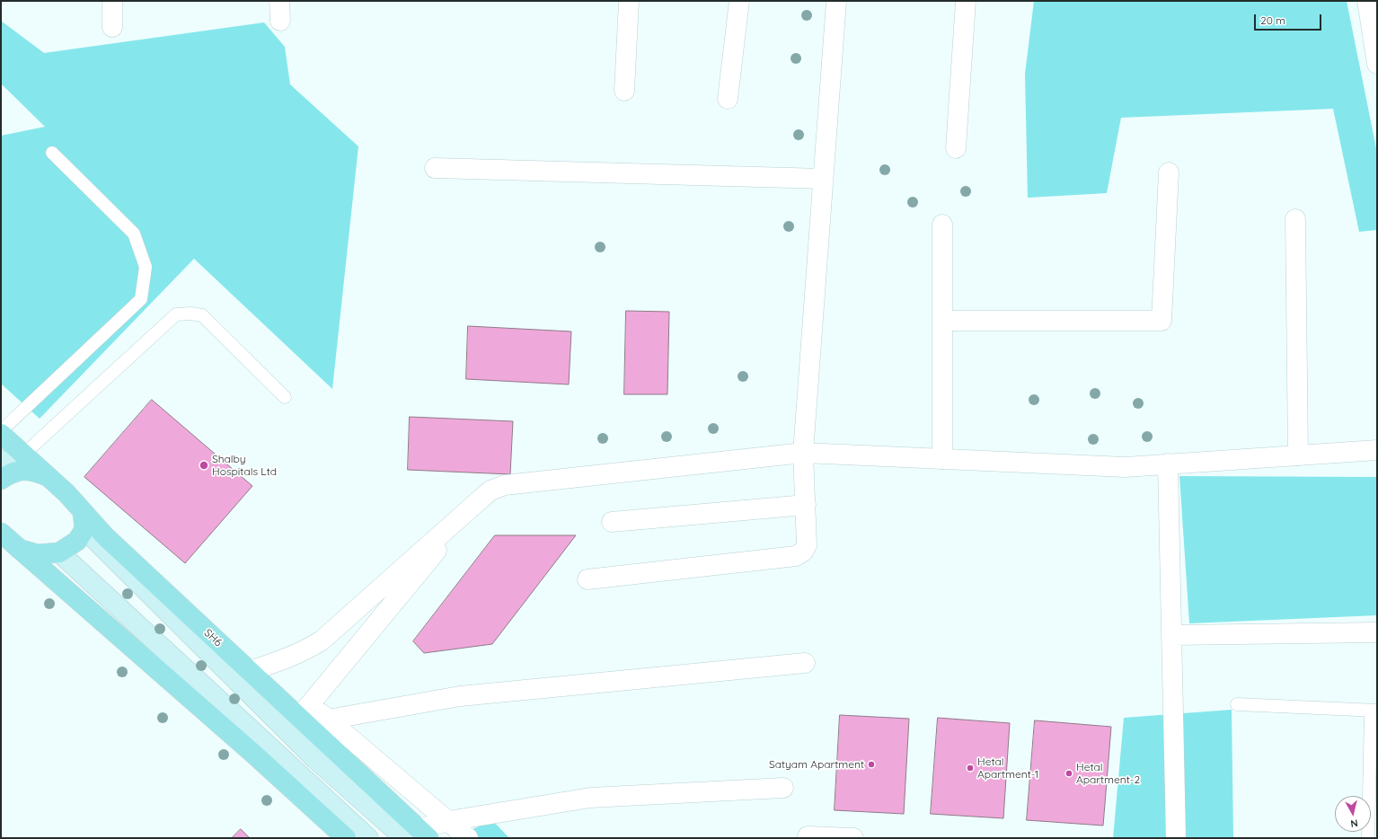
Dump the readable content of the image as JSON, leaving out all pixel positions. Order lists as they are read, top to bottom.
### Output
{
  "streets": {
    "main road": ["SH6"]
  },
  "places": [
    "Shalby Hospitals Ltd",
    "Satyam Apartment",
    "Hetal Apartment-1",
    "Hetal Apartment-2"
  ],
  "scale_bar": "20 m",
  "north": "bottom"
}
